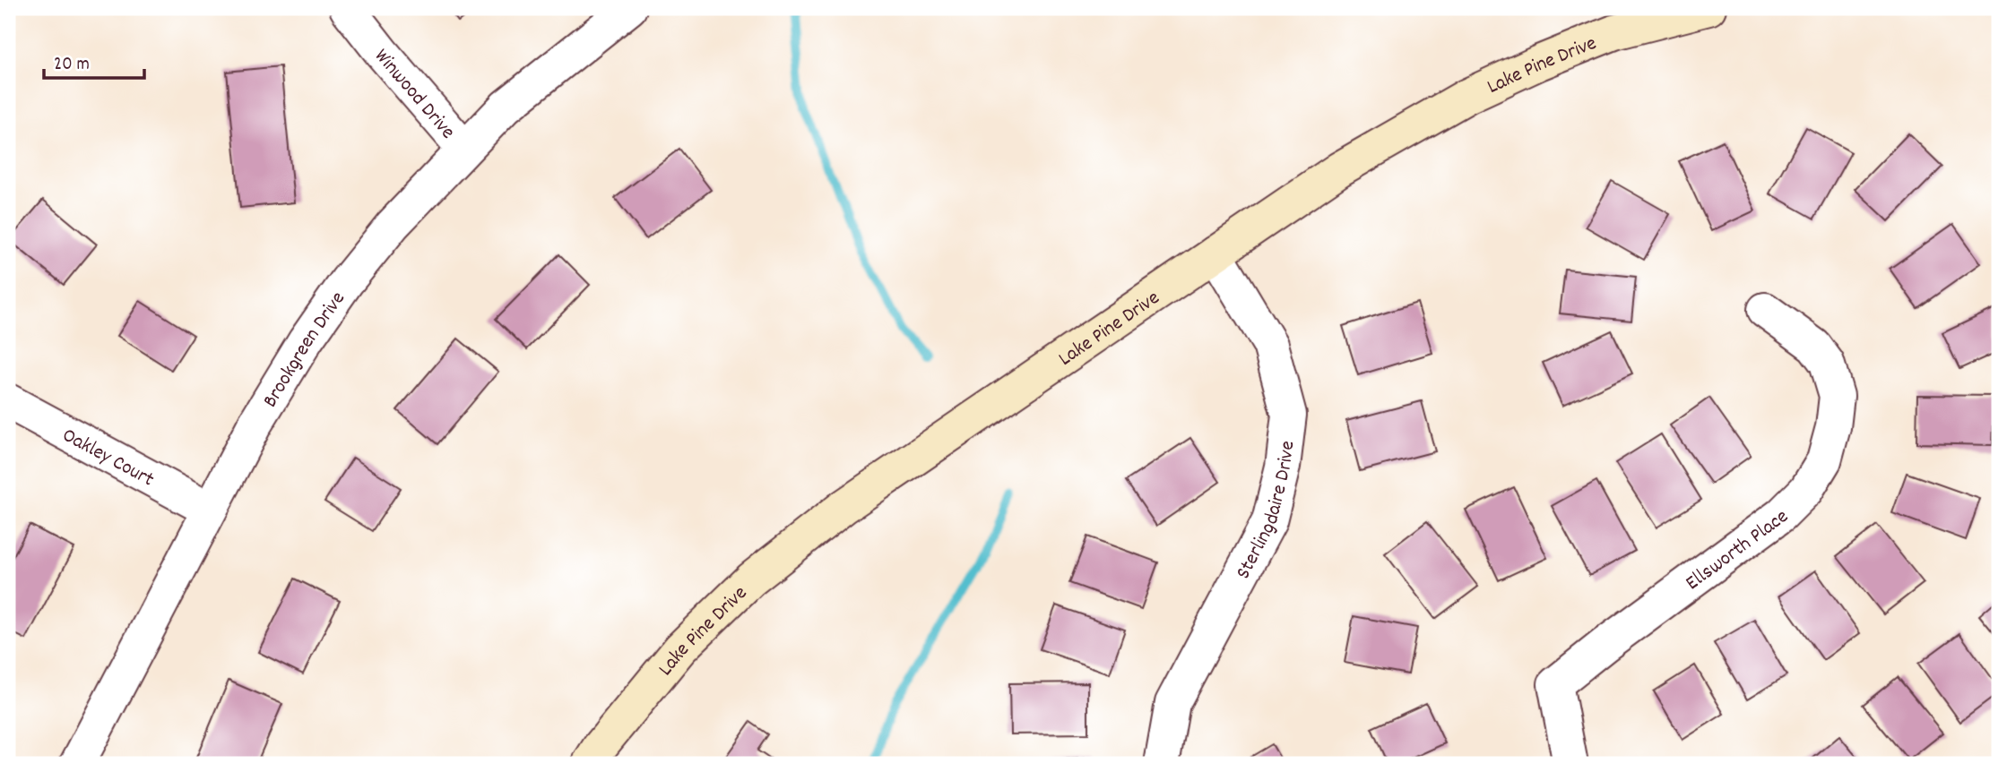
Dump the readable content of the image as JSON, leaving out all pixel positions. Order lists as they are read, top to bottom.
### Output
{
  "streets": {
    "street": [
      "Lake Pine Drive",
      "Winwood Drive",
      "Brookgreen Drive",
      "Oakley Court",
      "Sterlingdaire Drive",
      "Ellsworth Place"
    ]
  },
  "crossings": [
    ["Lake Pine Drive", "Sterlingdaire Drive"],
    ["Winwood Drive", "Brookgreen Drive"],
    ["Brookgreen Drive", "Oakley Court"]
  ],
  "scale_bar": "20 m"
}
